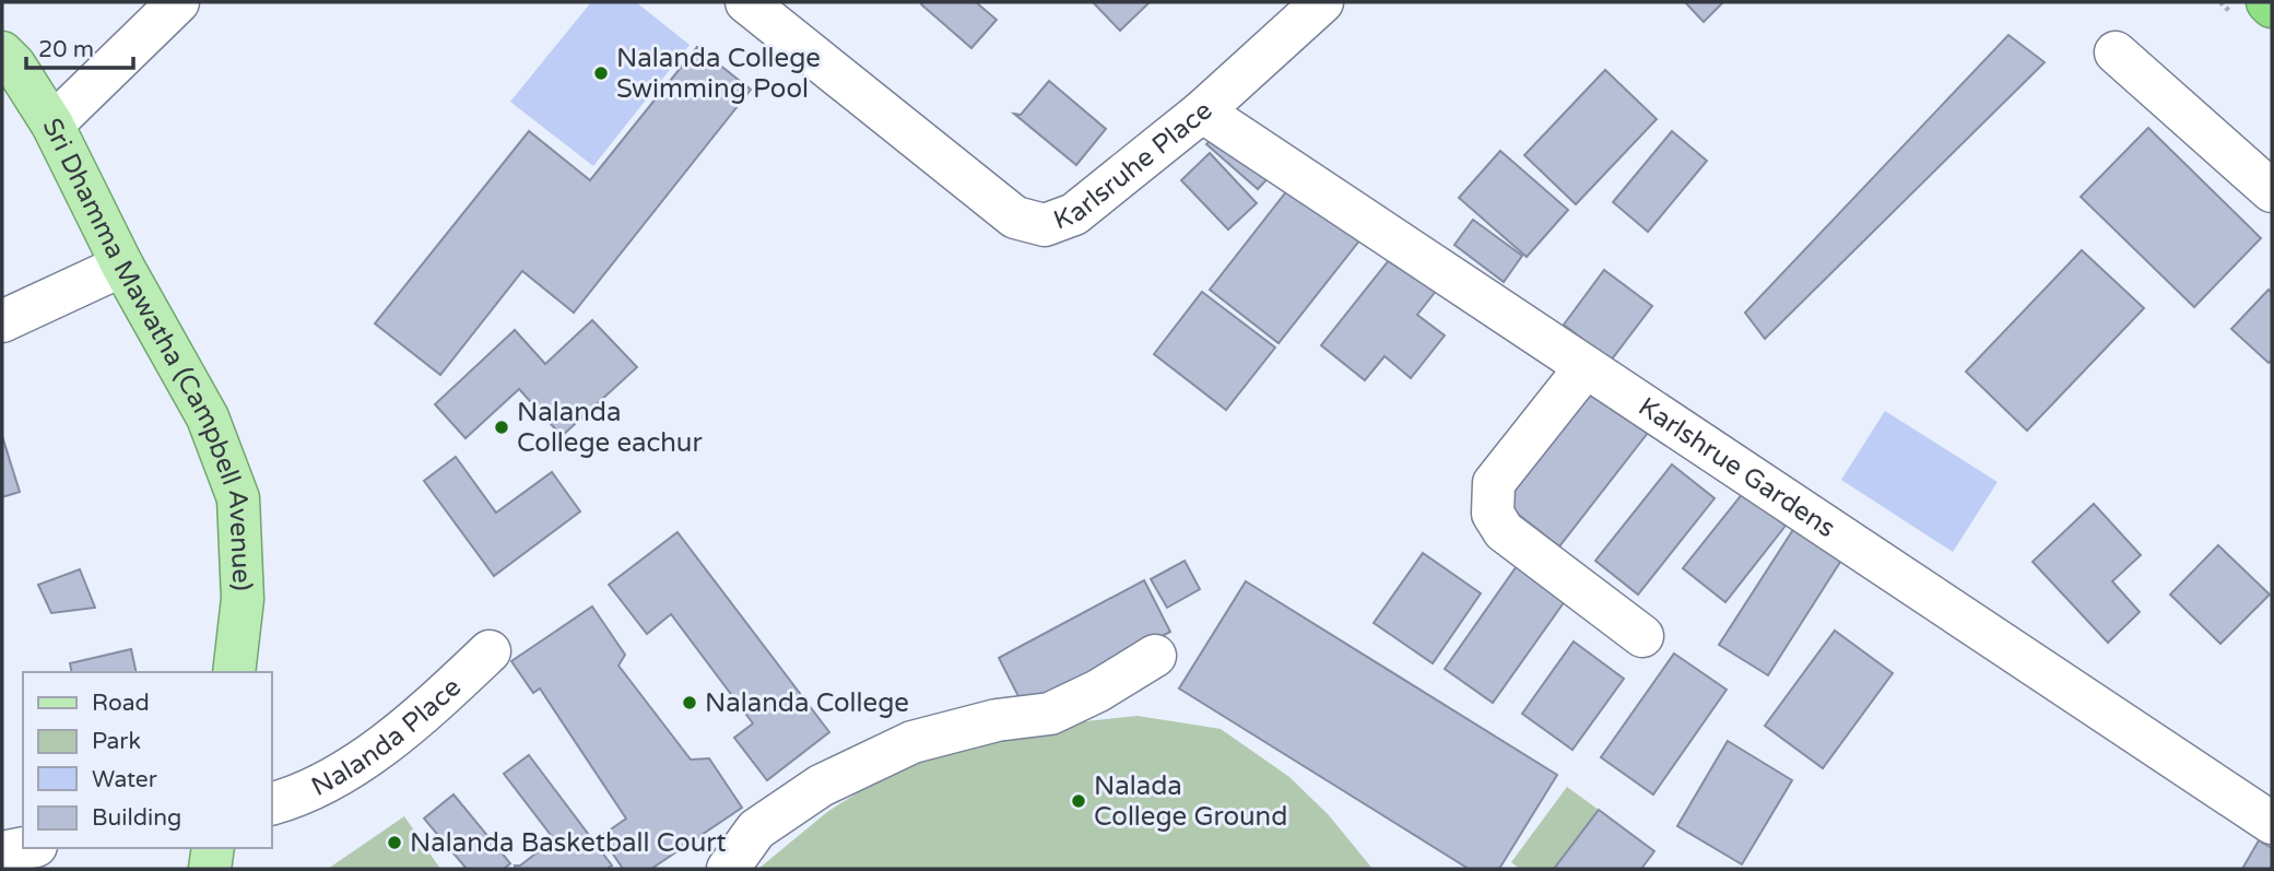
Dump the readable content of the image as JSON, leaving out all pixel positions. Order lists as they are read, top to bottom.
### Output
{
  "streets": {
    "main road": ["Sri Dhamma Mawatha (Campbell Avenue)"],
    "street": ["Karlsruhe Place", "Karlshrue Gardens", "Nalanda Place"]
  },
  "crossings": [
    ["Karlsruhe Place", "Karlshrue Gardens"]
  ],
  "places": [
    "Nalanda College Swimming Pool",
    "Nalanda College eachur",
    "Nalanda College",
    "Nalada College Ground",
    "Nalanda Basketball Court"
  ],
  "legend": [
    "Road",
    "Park",
    "Water",
    "Building"
  ],
  "scale_bar": "20 m"
}
